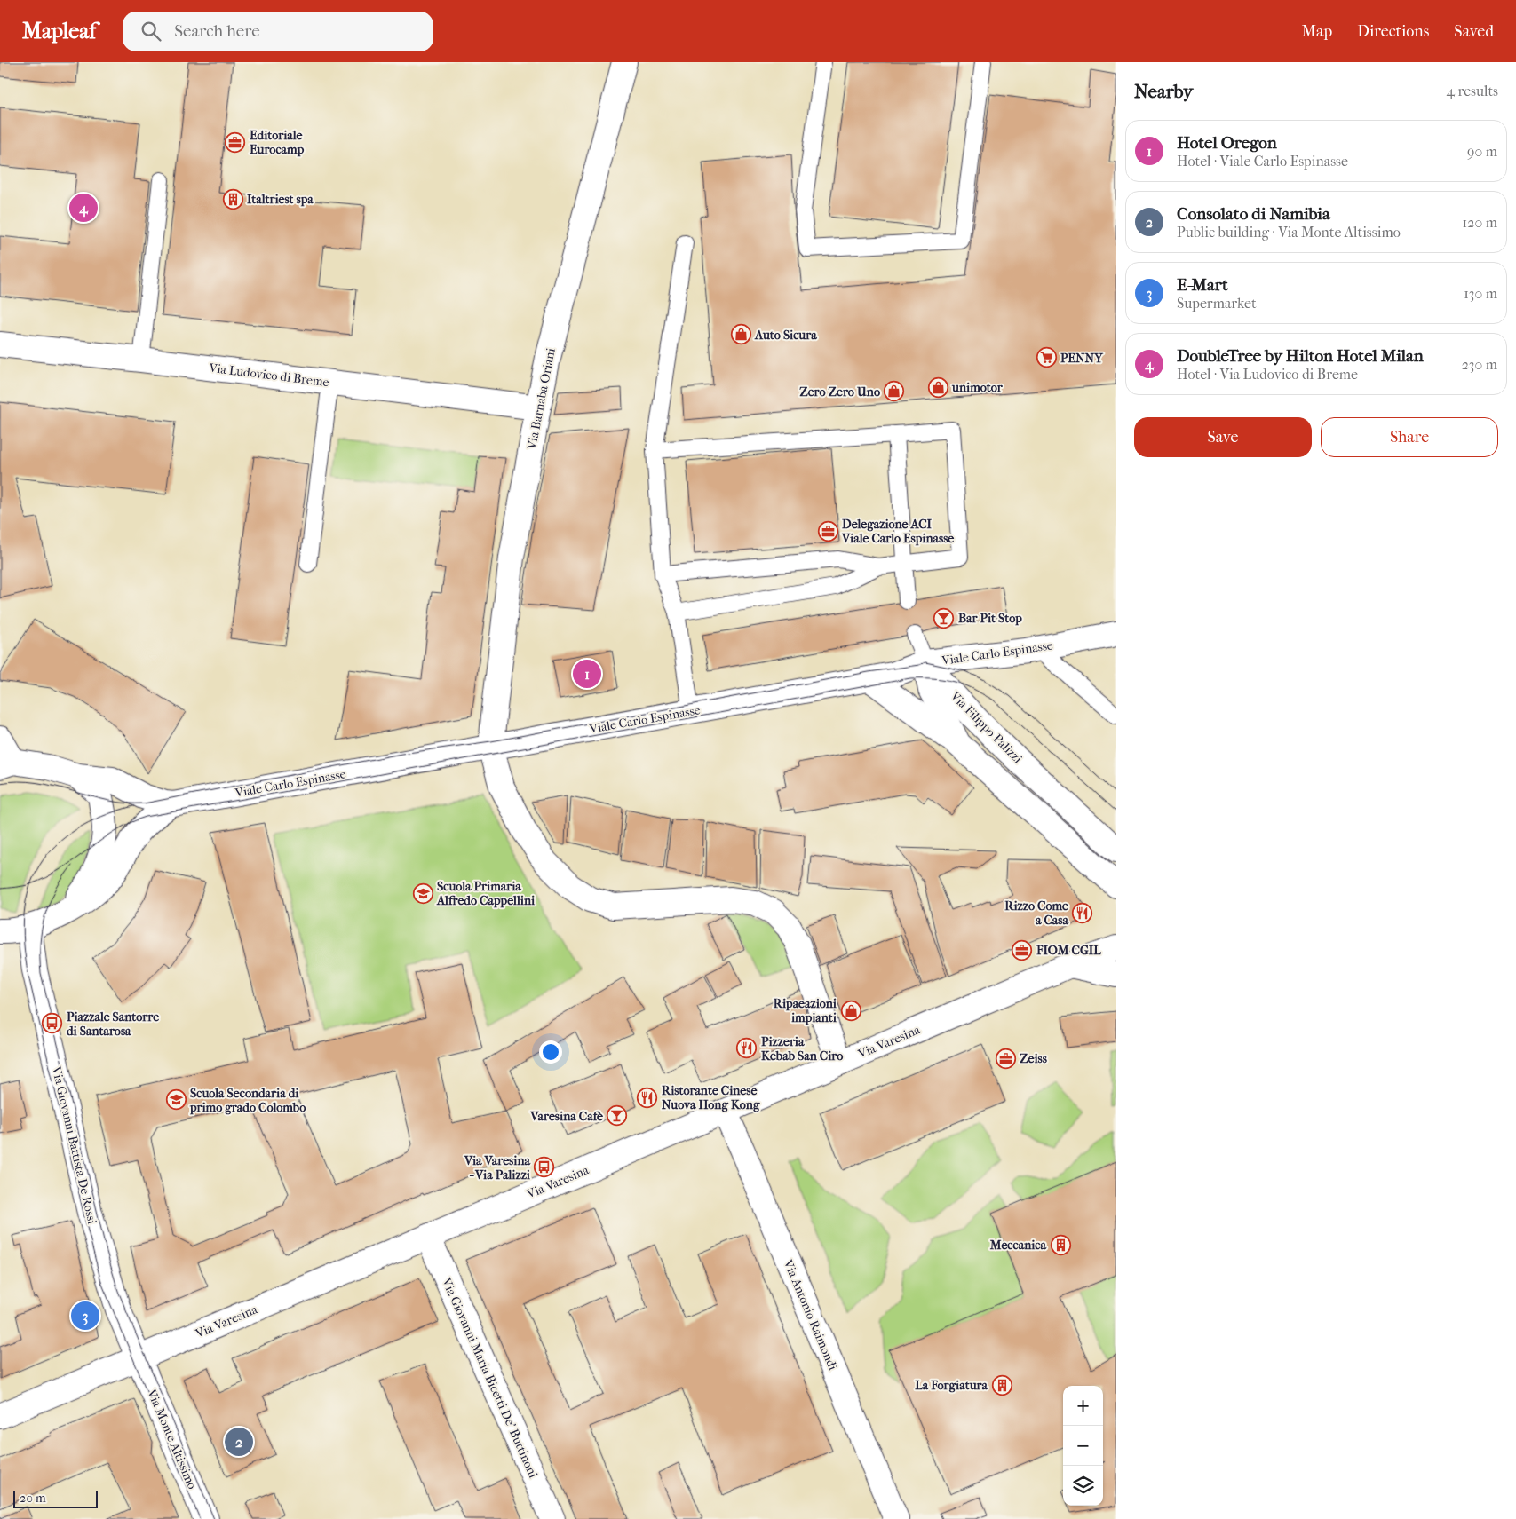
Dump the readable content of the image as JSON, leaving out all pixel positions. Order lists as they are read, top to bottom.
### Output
{
  "streets": {
    "street": [
      "Via Ludovico di Breme",
      "Via Barnaba Oriani",
      "Viale Carlo Espinasse",
      "Via Filippo Palizzi",
      "Via Varesina",
      "Via Giovanni Battista De Rossi",
      "Via Antonio Raimondi",
      "Via Giovanni Maria Bicetti De' Buttinoni",
      "Via Monte Altissimo"
    ]
  },
  "crossings": [
    ["Via Ludovico di Breme", "Via Barnaba Oriani"],
    ["Via Barnaba Oriani", "Viale Carlo Espinasse"],
    ["Viale Carlo Espinasse", "Via Filippo Palizzi"],
    ["Via Varesina", "Via Giovanni Battista De Rossi"],
    ["Via Varesina", "Via Antonio Raimondi"],
    ["Via Varesina", "Via Giovanni Maria Bicetti De' Buttinoni"],
    ["Via Varesina", "Via Monte Altissimo"],
    ["Via Giovanni Battista De Rossi", "Via Monte Altissimo"]
  ],
  "places": {
    "office": [
      "Editoriale Eurocamp",
      "Delegazione ACI Viale Carlo Espinasse",
      "FIOM CGIL",
      "Zeiss"
    ],
    "building": ["Italtriest spa", "Meccanica", "La Forgiatura"],
    "shop": [
      "Auto Sicura",
      "unimotor",
      "Zero Zero Uno",
      "Ripaeazioni impianti"
    ],
    "supermarket": ["PENNY"],
    "bar": ["Bar Pit Stop", "Varesina Cafè"],
    "school or university": ["Scuola Primaria Alfredo Cappellini", "Scuola Secondaria di primo grado Colombo"],
    "restaurant": ["Rizzo Come a Casa", "Pizzeria Kebab San Ciro", "Ristorante Cinese Nuova Hong Kong"],
    "bus stop": ["Piazzale Santorre di Santarosa", "Via Varesina - Via Palizzi"]
  },
  "scale_bar": "20 m",
  "page": {
    "header": "Mapleaf",
    "search": "Search here",
    "nav": ["Map", "Directions", "Saved"],
    "heading": ["Nearby", "4 results"],
    "list": [
      {
        "mark": "1",
        "name": "Hotel Oregon",
        "note": "Hotel · Viale Carlo Espinasse",
        "value": "90 m"
      },
      {
        "mark": "2",
        "name": "Consolato di Namibia",
        "note": "Public building · Via Monte Altissimo",
        "value": "120 m"
      },
      {
        "mark": "3",
        "name": "E-Mart",
        "note": "Supermarket",
        "value": "130 m"
      },
      {
        "mark": "4",
        "name": "DoubleTree by Hilton Hotel Milan",
        "note": "Hotel · Via Ludovico di Breme",
        "value": "230 m"
      }
    ],
    "pins": [
      "4",
      "1",
      "3",
      "2"
    ],
    "buttons": ["Save", "Share"],
    "map_buttons": ["+", "−"],
    "scale": "20 m"
  }
}
